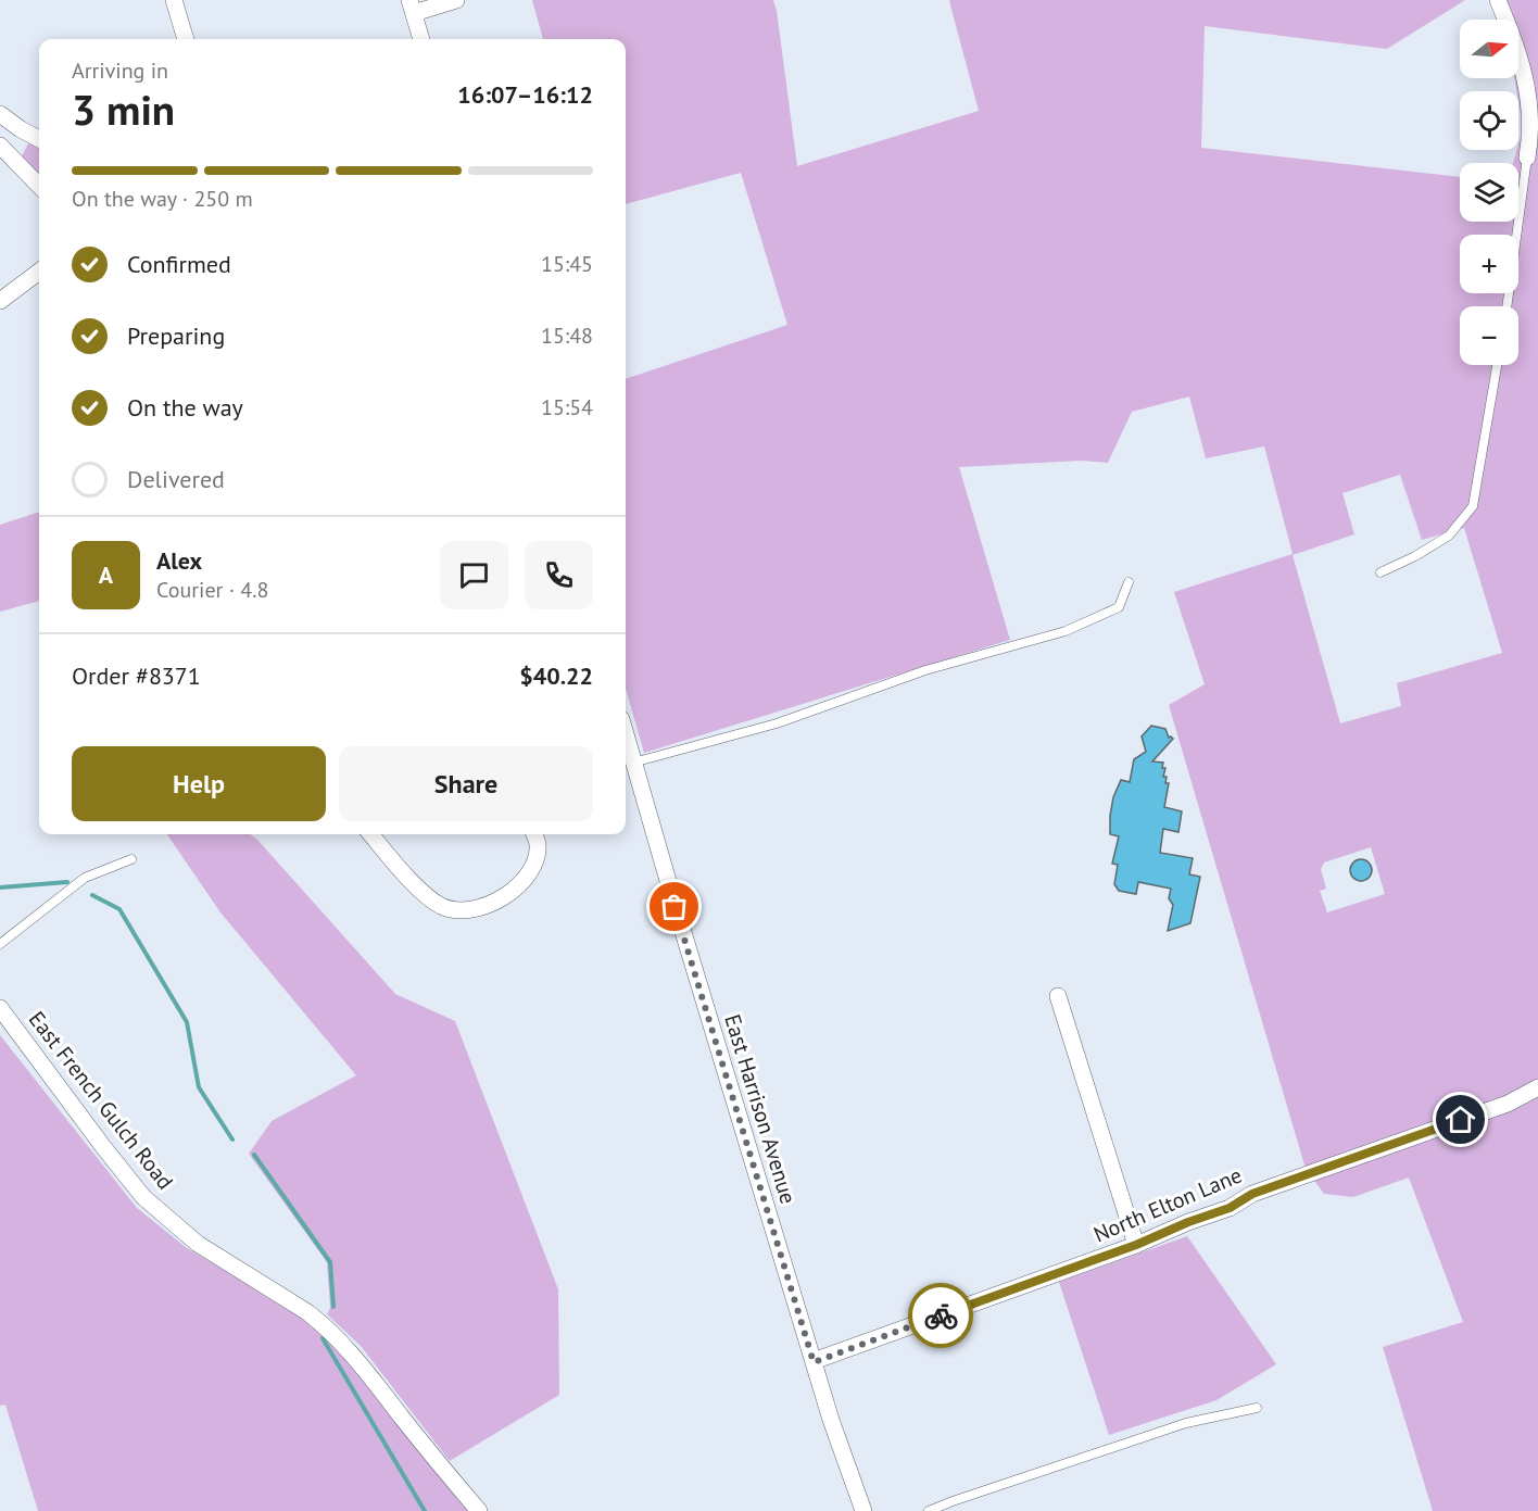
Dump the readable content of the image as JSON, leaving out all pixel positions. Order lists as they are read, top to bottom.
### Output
{
  "streets": {
    "street": ["East French Gulch Road", "East Harrison Avenue", "North Elton Lane"]
  },
  "crossings": [
    ["East Harrison Avenue", "North Elton Lane"]
  ],
  "north": "right",
  "page": {
    "map_buttons": ["+", "−"],
    "heading": ["3 min", "Arriving in", "16:07–16:12"],
    "panel": [
      "Alex",
      "Courier · 4.8",
      "Order #8371",
      "$40.22"
    ],
    "bar": "On the way · 250 m",
    "list": [
      ["Confirmed", "15:45"],
      ["Preparing", "15:48"],
      ["On the way", "15:54"],
      "Delivered"
    ],
    "round": "A",
    "buttons": ["Help", "Share"]
  }
}
